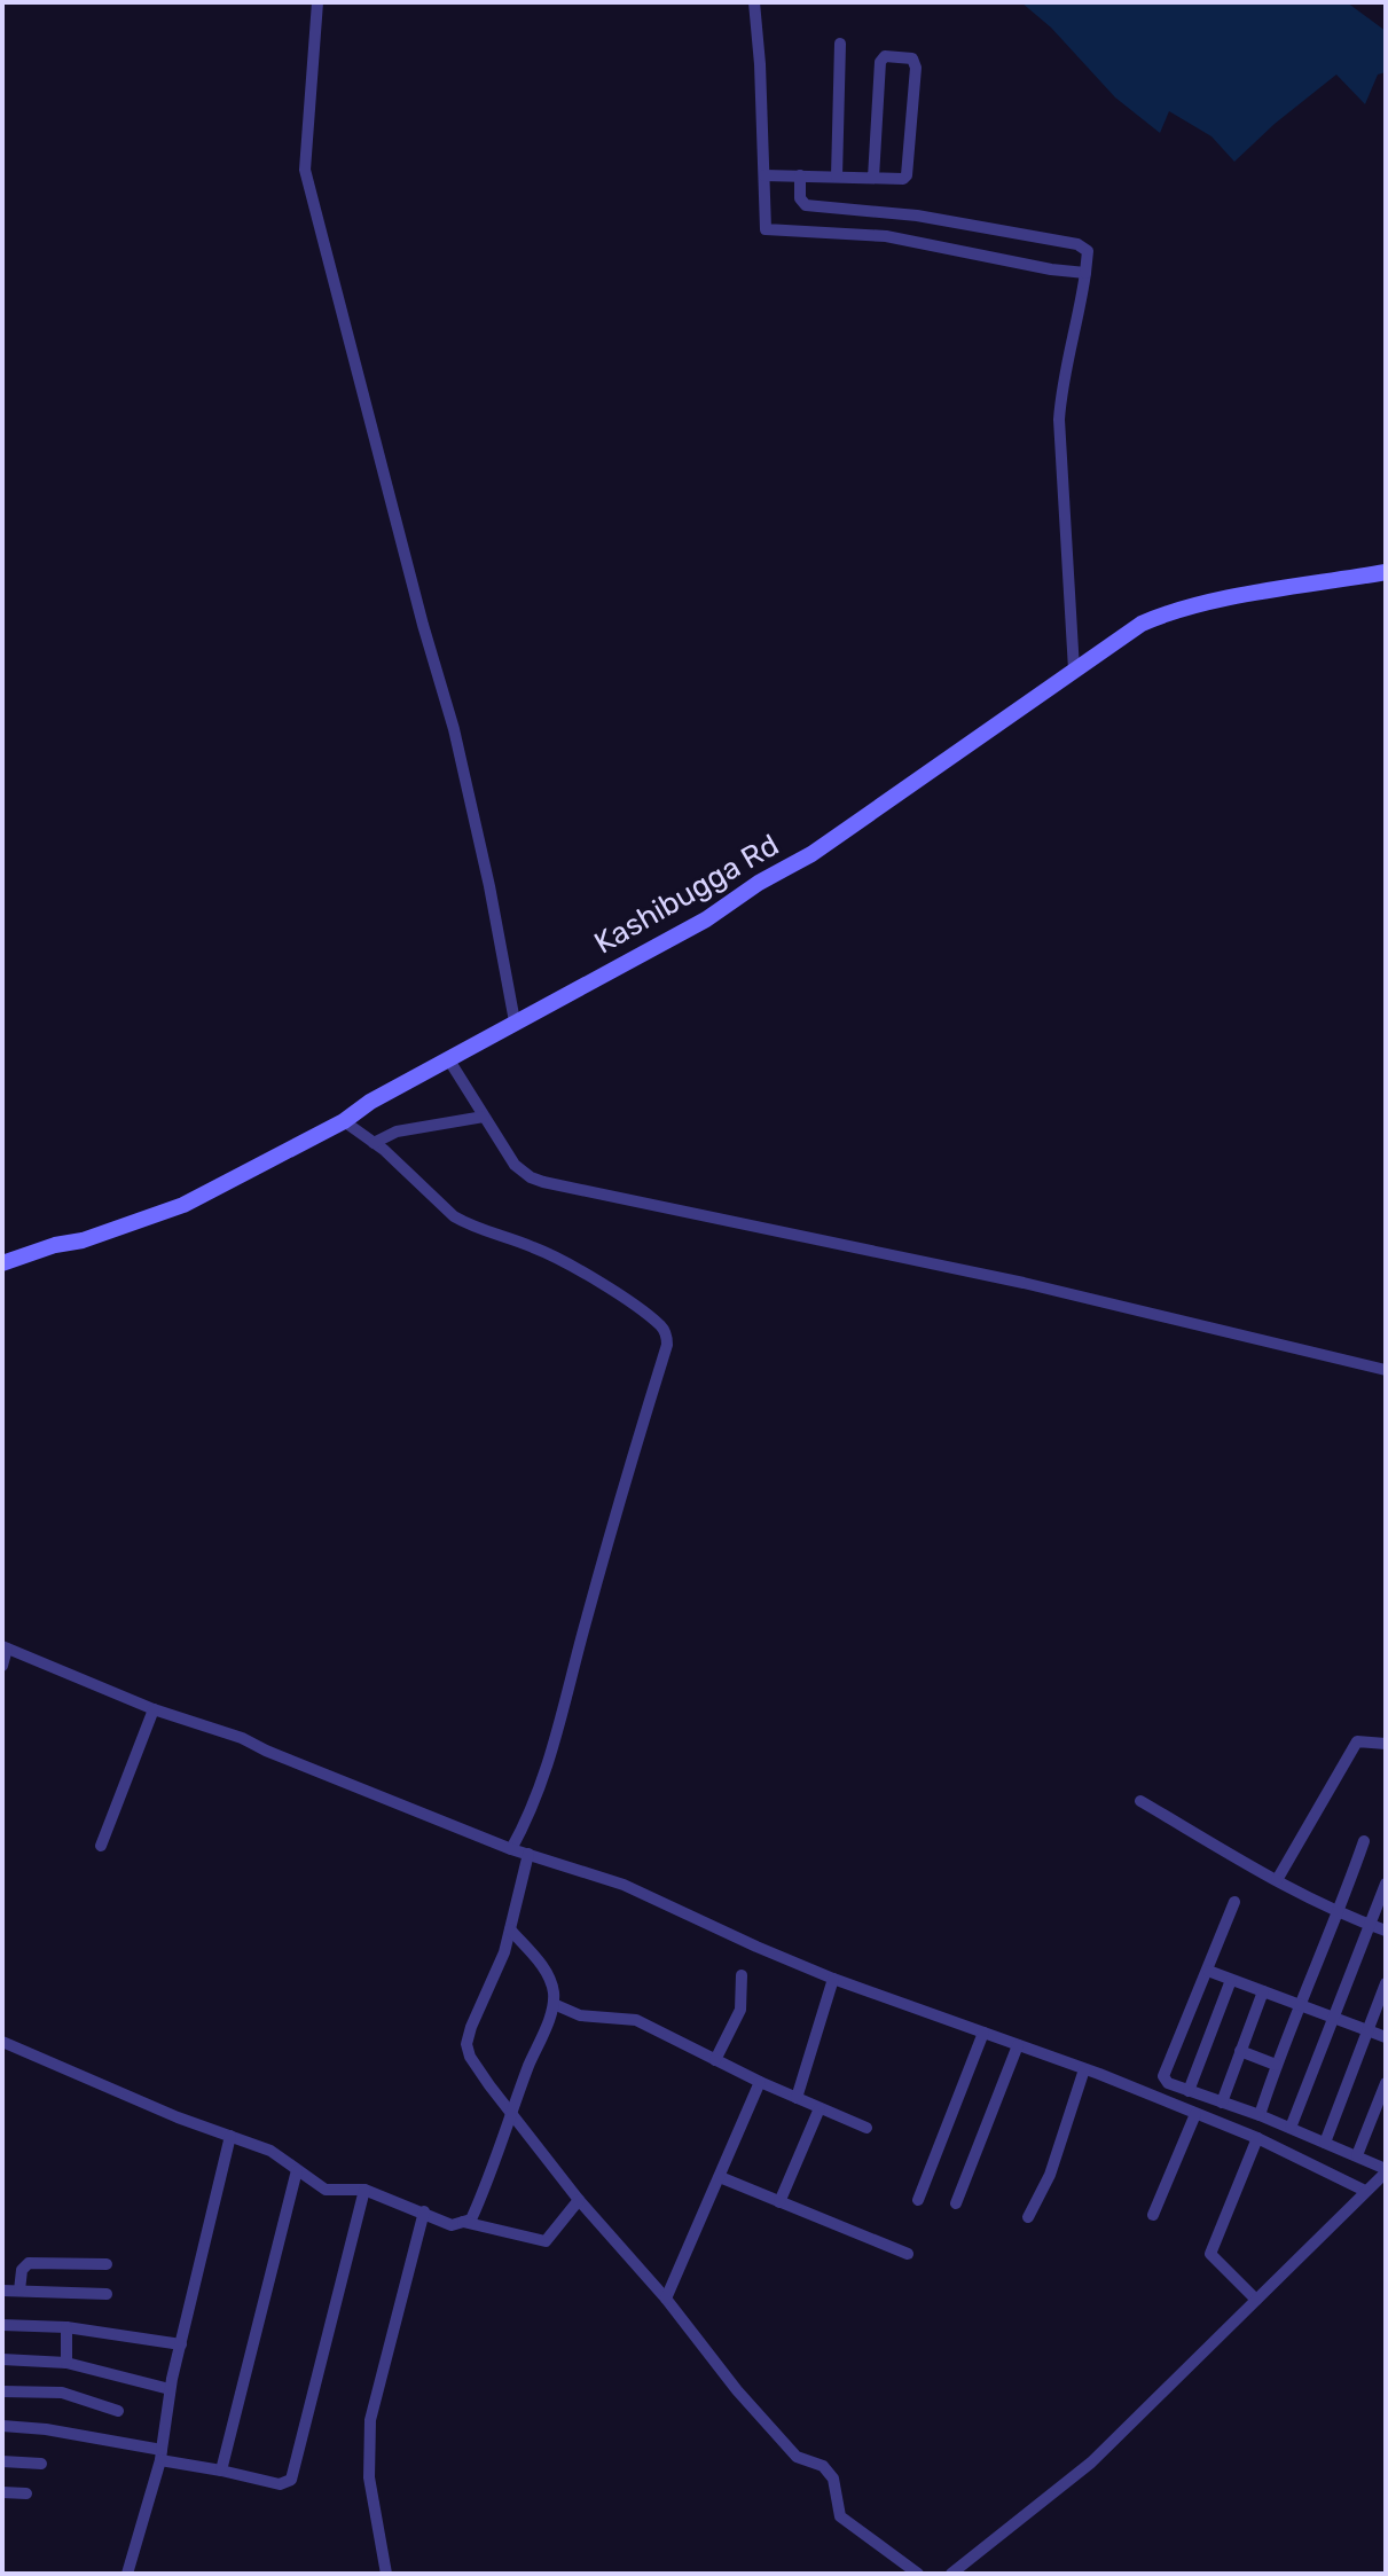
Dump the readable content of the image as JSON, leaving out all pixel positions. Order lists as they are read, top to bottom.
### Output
{
  "streets": {
    "main road": ["Kashibugga Rd"]
  }
}
